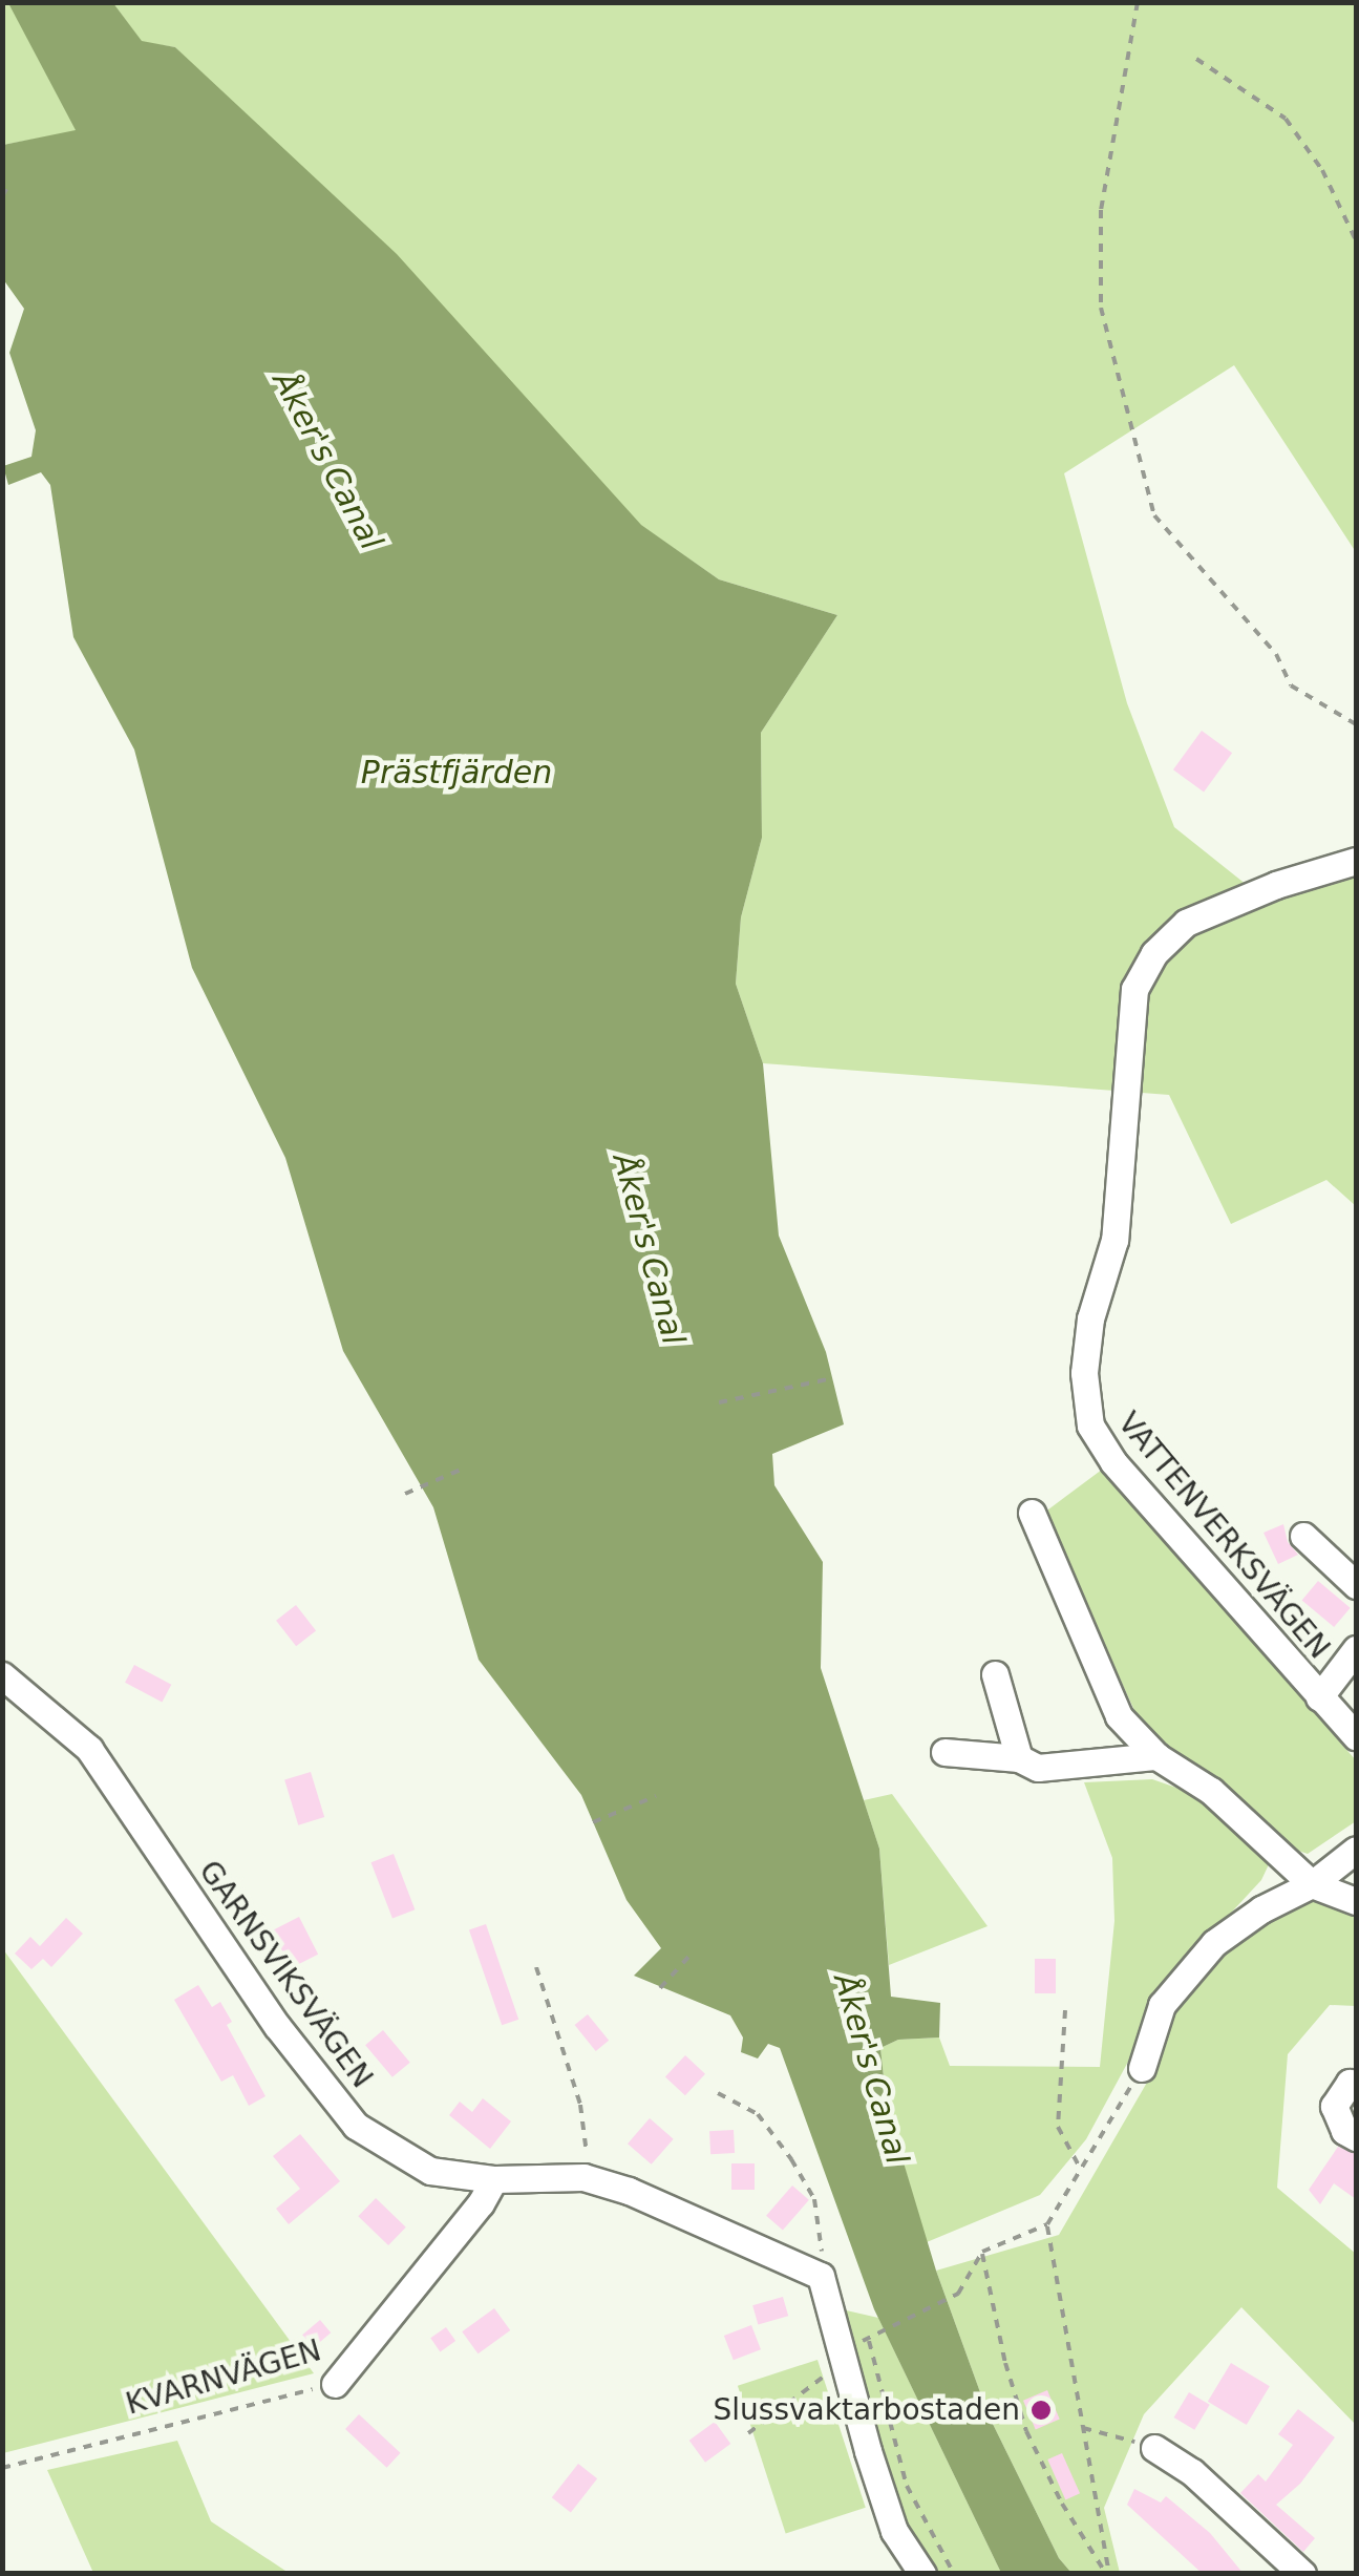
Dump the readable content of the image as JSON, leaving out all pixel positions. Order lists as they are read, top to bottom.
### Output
{
  "streets": {
    "street": ["VATTENVERKSVÄGEN", "GARNSVIKSVÄGEN", "KVARNVÄGEN"]
  },
  "crossings": [
    ["GARNSVIKSVÄGEN", "KVARNVÄGEN"]
  ],
  "water": ["Åker's Canal", "Prästfjärden"],
  "places": ["Slussvaktarbostaden"]
}
